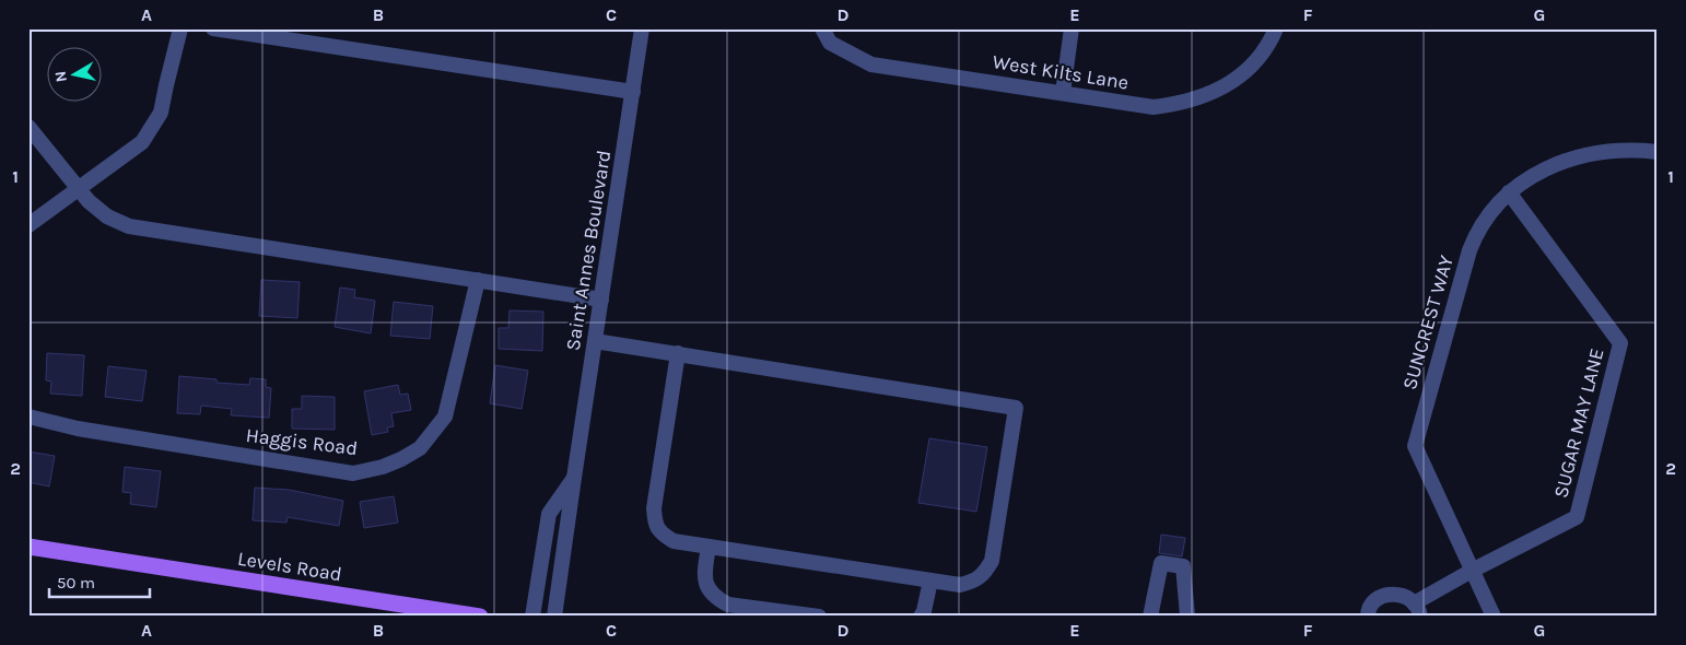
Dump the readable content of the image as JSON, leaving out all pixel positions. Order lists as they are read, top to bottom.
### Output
{
  "streets": {
    "main road": ["Levels Road"],
    "street": [
      "West Kilts Lane",
      "Saint Annes Boulevard",
      "SUNCREST WAY",
      "SUGAR MAY LANE",
      "Haggis Road"
    ]
  },
  "crossings": [
    ["SUNCREST WAY", "SUGAR MAY LANE"]
  ],
  "scale_bar": "50 m",
  "north": "left",
  "grid": {
    "columns": [
      "A",
      "B",
      "C",
      "D",
      "E",
      "F",
      "G"
    ],
    "rows": ["1", "2"]
  }
}
